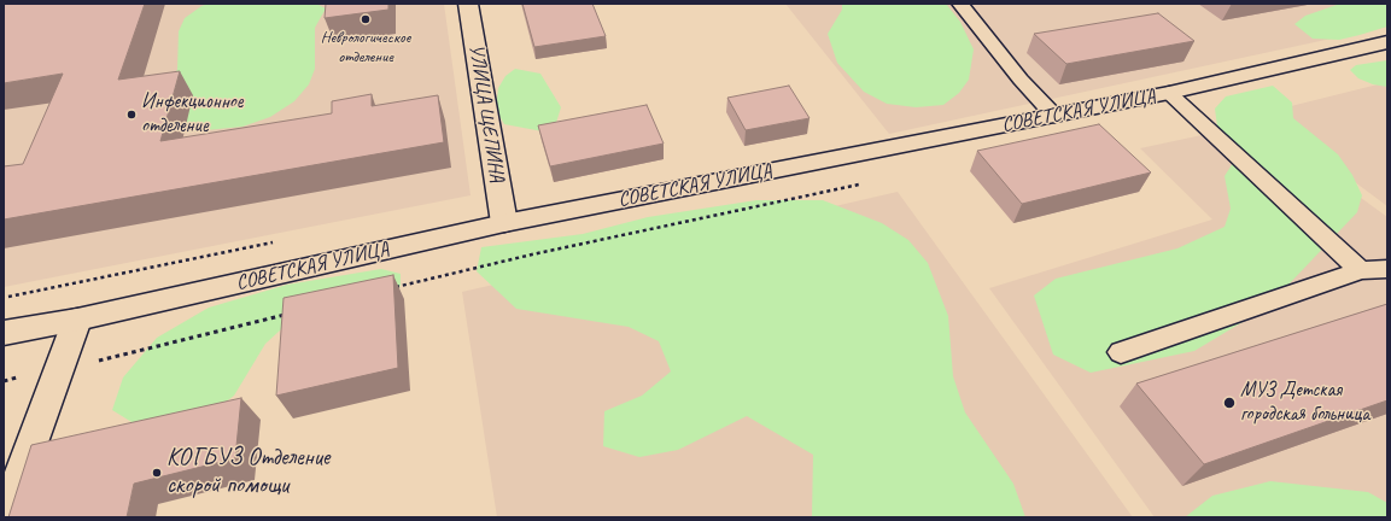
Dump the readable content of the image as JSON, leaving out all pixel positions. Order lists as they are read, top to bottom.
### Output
{
  "streets": {
    "main road": ["СОВЕТСКАЯ УЛИЦА", "УЛИЦА ЩЕПИНА"]
  },
  "crossings": [
    ["СОВЕТСКАЯ УЛИЦА", "УЛИЦА ЩЕПИНА"]
  ],
  "places": [
    "Неврологическое отделение",
    "Инфекционное отделение",
    "МУЗ Детская городская больница",
    "КОГБУЗ Отделение скорой помощи"
  ]
}
